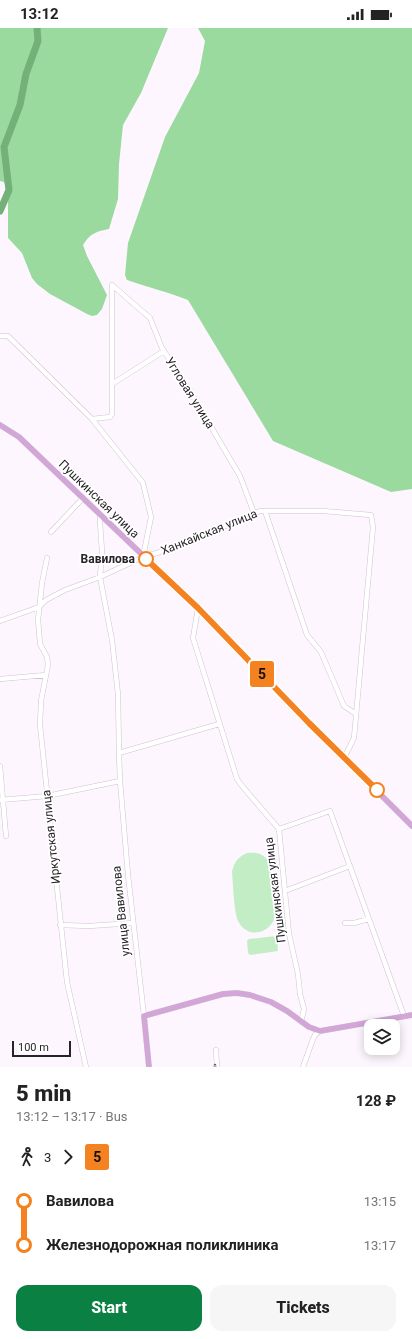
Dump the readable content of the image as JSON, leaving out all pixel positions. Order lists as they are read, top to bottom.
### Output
{
  "streets": {
    "main road": ["Пушкинская улица", "улица Вавилова"],
    "street": ["Угловая улица", "Ханкайская улица", "Иркутская улица"]
  },
  "crossings": [
    ["Угловая улица", "Ханкайская улица"],
    ["Пушкинская улица", "Ханкайская улица"],
    ["Пушкинская улица", "улица Вавилова"],
    ["Ханкайская улица", "улица Вавилова"]
  ],
  "places": ["Вавилова"],
  "lines": ["bus line 5"],
  "scale_bar": "100 m",
  "page": {
    "status": "13:12",
    "on_map": "5",
    "scale": "100 m",
    "heading": ["5 min", "13:12 – 13:17 · Bus", "128 ₽"],
    "legs": ["3", "5"],
    "list": [
      {
        "name": "Вавилова",
        "value": "13:15"
      },
      {
        "name": "Железнодорожная поликлиника",
        "value": "13:17"
      }
    ],
    "buttons": ["Start", "Tickets"]
  }
}
